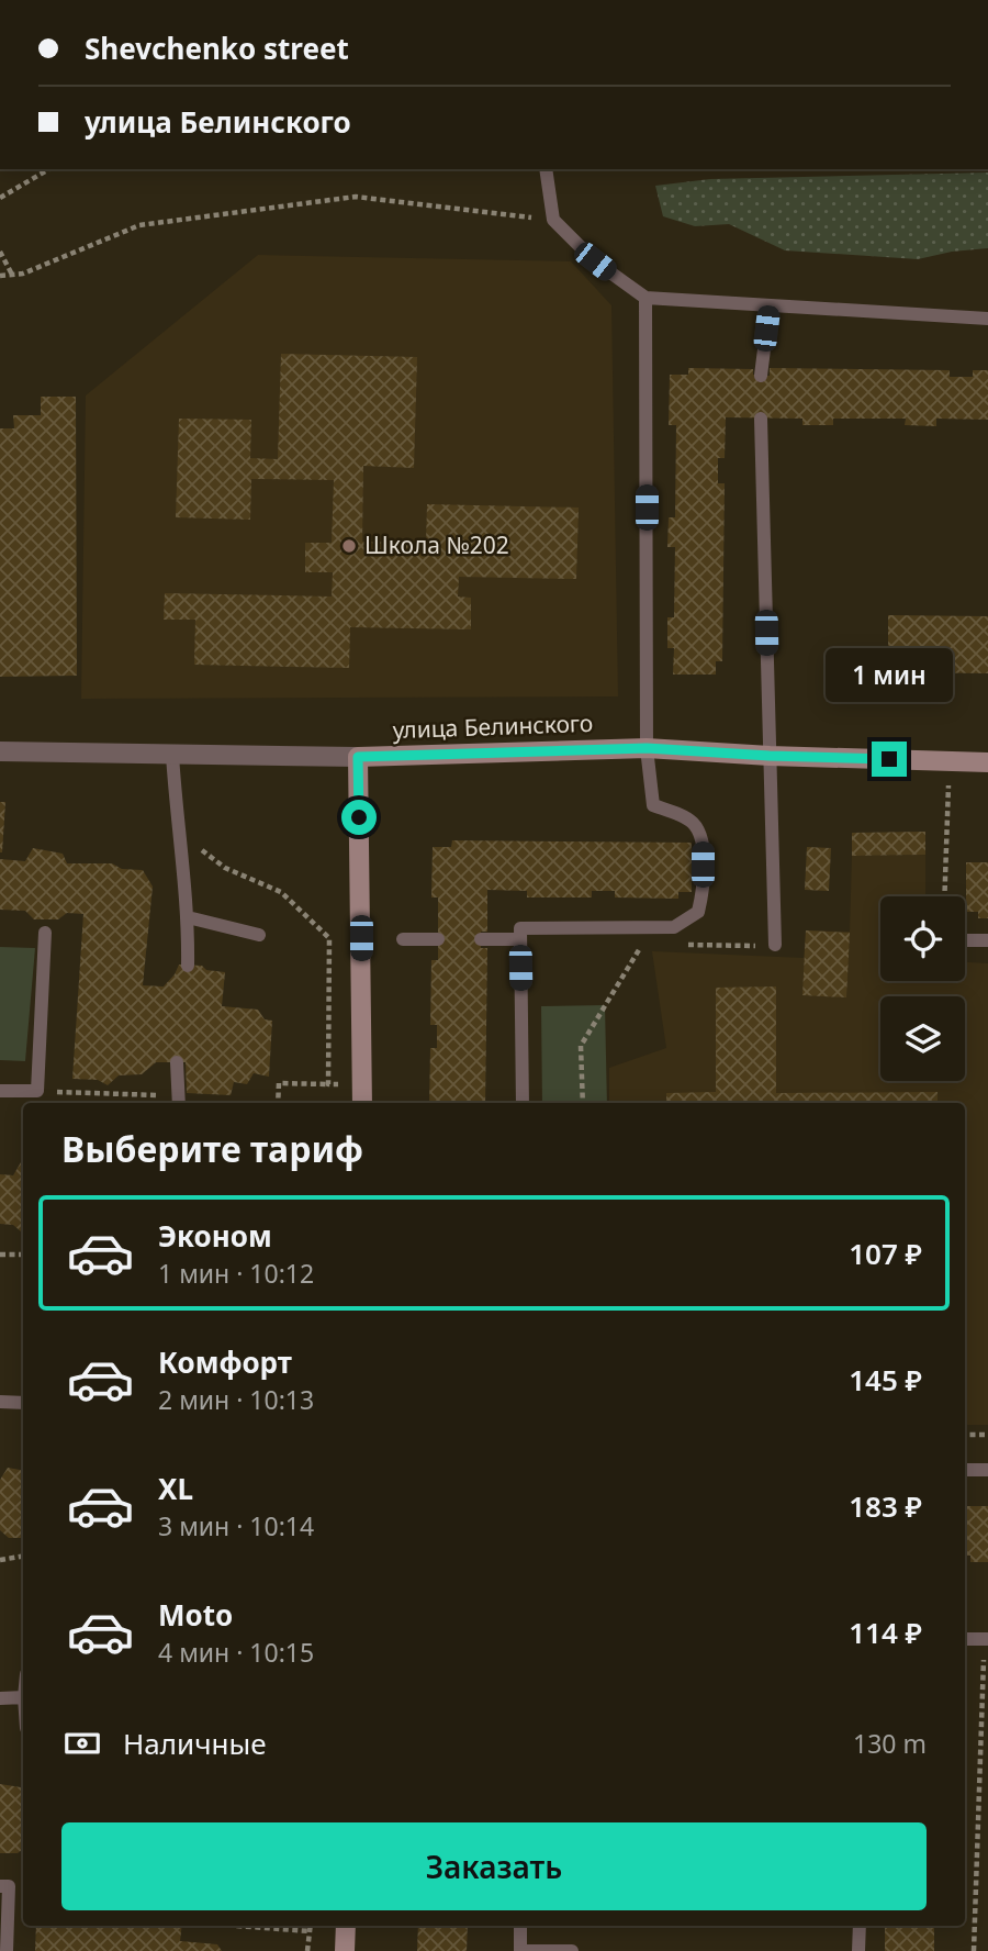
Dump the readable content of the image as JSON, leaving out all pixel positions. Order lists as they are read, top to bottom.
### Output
{
  "streets": {
    "street": ["улица Белинского"]
  },
  "places": ["Школа №202"],
  "page": {
    "banner": ["Shevchenko street", "улица Белинского"],
    "bubble": "1 мин",
    "heading": "Выберите тариф",
    "list": [
      {
        "name": "Эконом",
        "note": "1 мин · 10:12",
        "value": "107 ₽"
      },
      {
        "name": "Комфорт",
        "note": "2 мин · 10:13",
        "value": "145 ₽"
      },
      {
        "name": "XL",
        "note": "3 мин · 10:14",
        "value": "183 ₽"
      },
      {
        "name": "Moto",
        "note": "4 мин · 10:15",
        "value": "114 ₽"
      }
    ],
    "pay": ["Наличные", "130 m"],
    "buttons": "Заказать"
  }
}
